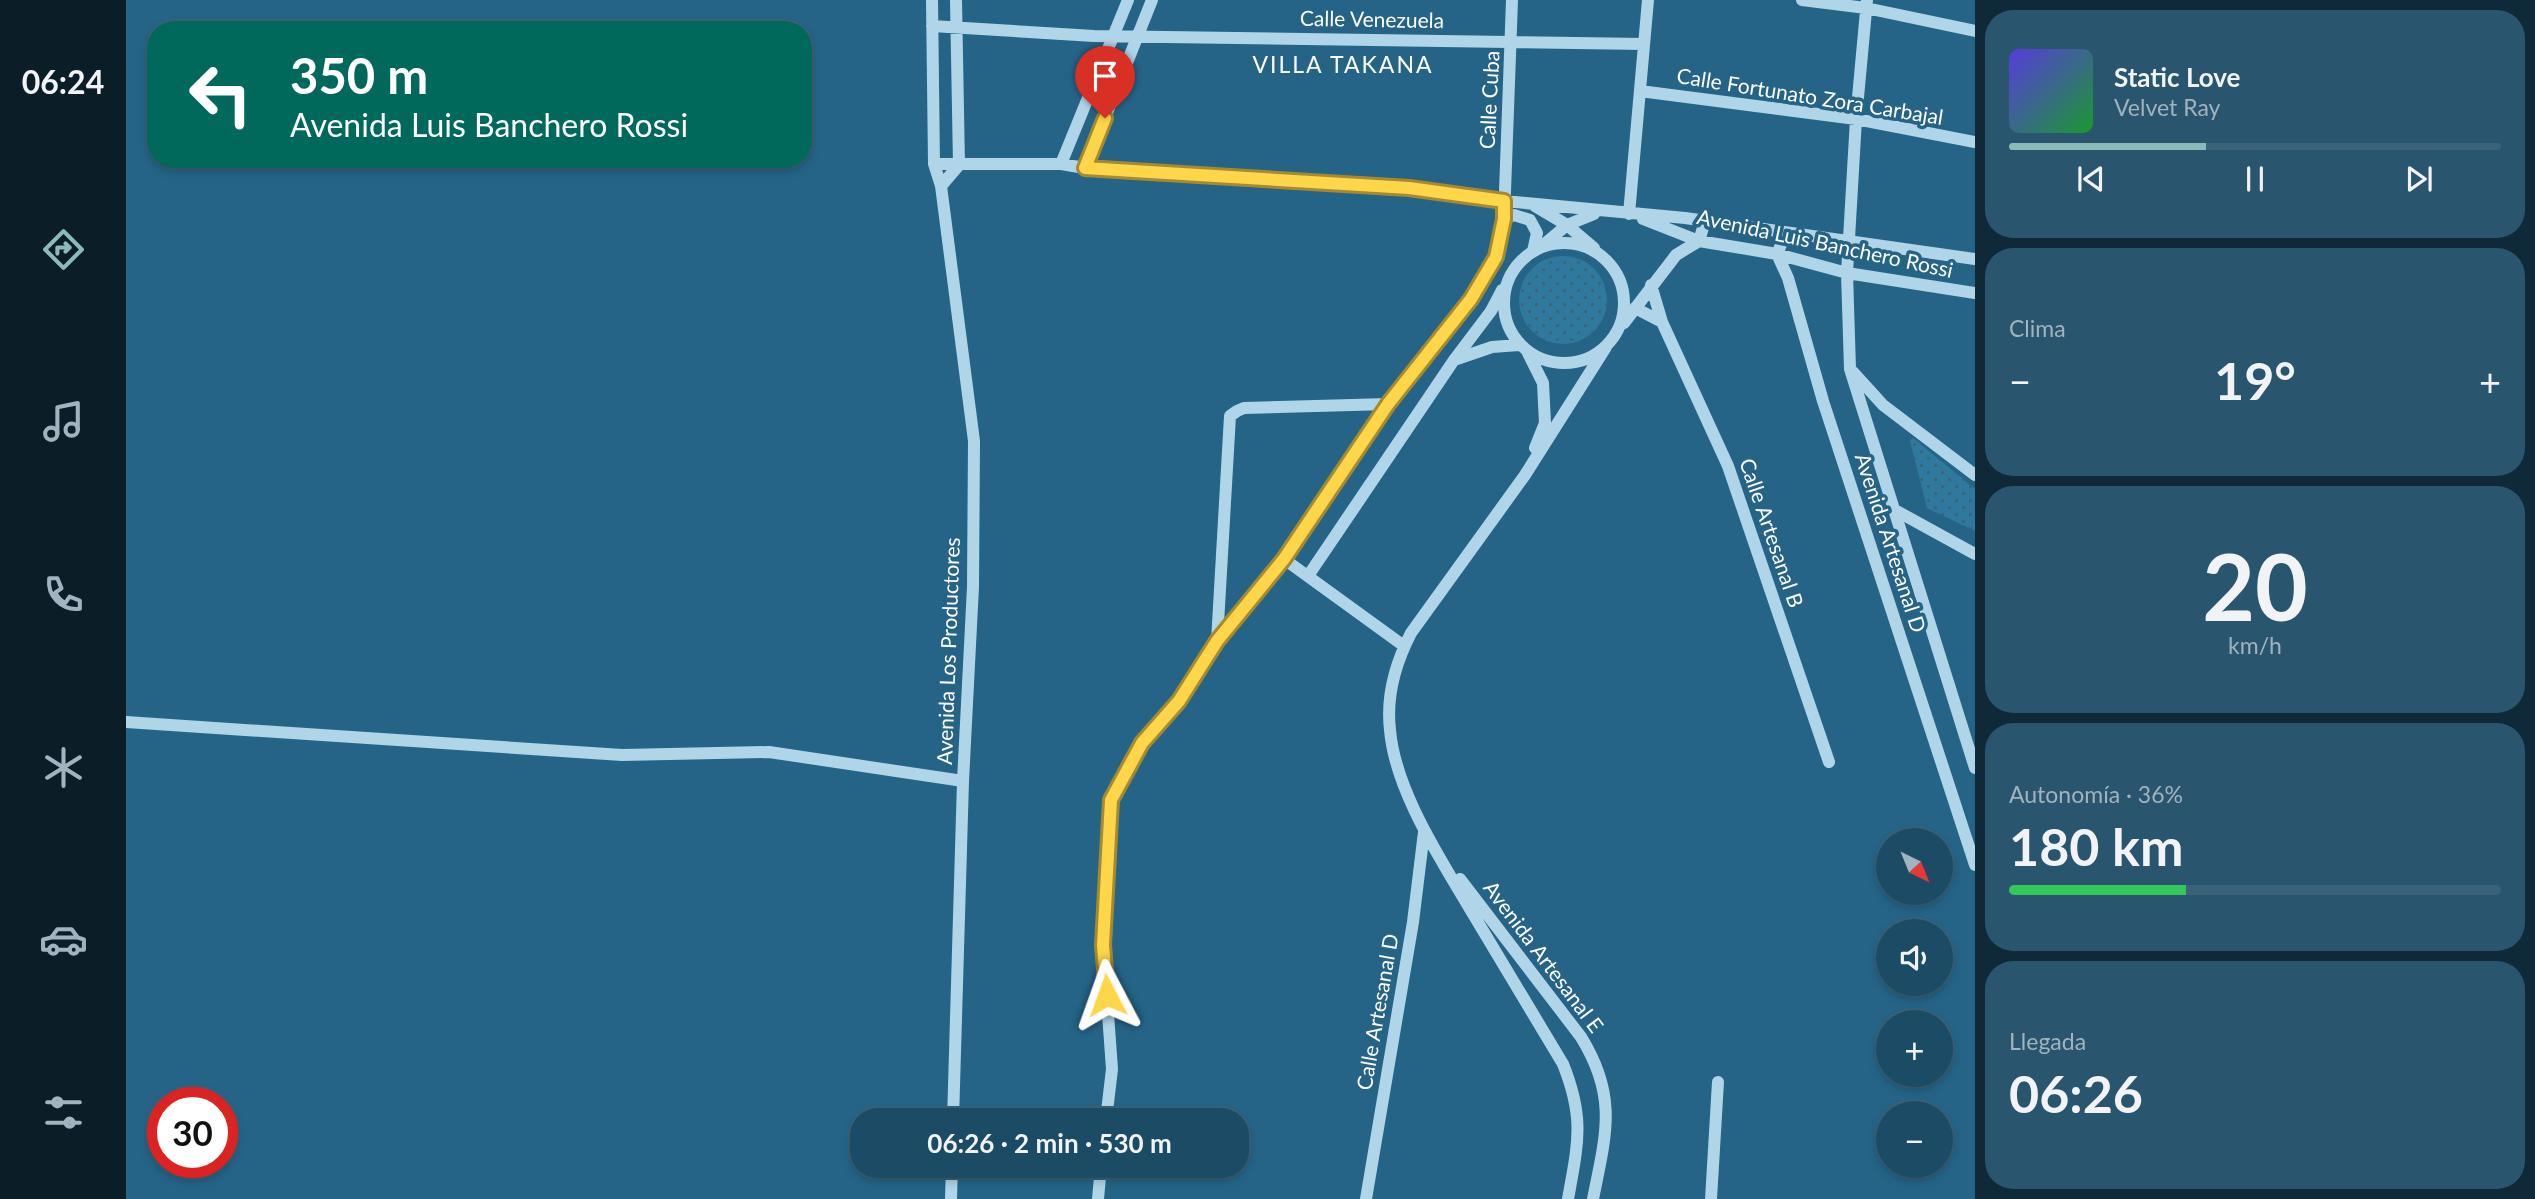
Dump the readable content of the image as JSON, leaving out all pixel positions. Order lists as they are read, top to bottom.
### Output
{
  "streets": {
    "street": [
      "Calle Venezuela",
      "Calle Fortunato Zora Carbajal",
      "Calle Cuba",
      "Avenida Luis Banchero Rossi",
      "Calle Artesanal B",
      "Avenida Artesanal D",
      "Avenida Los Productores",
      "Avenida Artesanal E",
      "Calle Artesanal D"
    ]
  },
  "crossings": [
    ["Calle Venezuela", "Calle Cuba"],
    ["Calle Venezuela", "Avenida Los Productores"],
    ["Calle Fortunato Zora Carbajal", "Avenida Artesanal D"],
    ["Calle Cuba", "Avenida Luis Banchero Rossi"],
    ["Avenida Luis Banchero Rossi", "Avenida Artesanal D"],
    ["Avenida Luis Banchero Rossi", "Avenida Los Productores"],
    ["Avenida Artesanal E", "Calle Artesanal D"]
  ],
  "districts": ["VILLA TAKANA"],
  "north": "bottom right",
  "page": {
    "tabs": "06:24",
    "turn": ["350 m", "Avenida Luis Banchero Rossi"],
    "song": ["Static Love", "Velvet Ray"],
    "tile": [
      "Clima",
      ["20", "km/h"],
      ["Autonomía · 36%", "180 km"],
      ["Llegada", "06:26"]
    ],
    "heat": ["−", "19°", "+"],
    "map_buttons": ["+", "−"],
    "limit": "30",
    "trip": "06:26 · 2 min · 530 m"
  }
}
